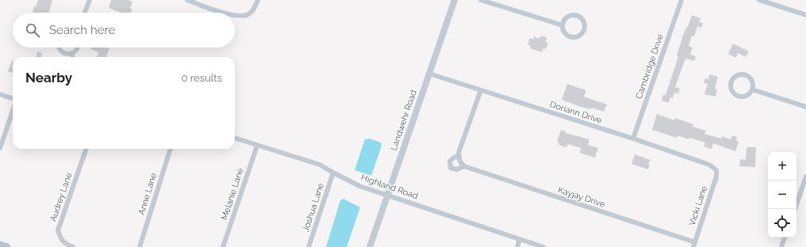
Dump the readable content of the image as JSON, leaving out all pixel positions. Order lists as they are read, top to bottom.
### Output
{
  "streets": {
    "main road": ["Landwehr Road"],
    "street": [
      "Cambridge Drive",
      "Doriann Drive",
      "Highland Road",
      "Anne Lane",
      "Melanie Lane",
      "Audrey Lane",
      "Kayjay Drive",
      "Vicki Lane",
      "Joshua Lane"
    ]
  },
  "crossings": [
    ["Cambridge Drive", "Doriann Drive"],
    ["Doriann Drive", "Landwehr Road"],
    ["Doriann Drive", "Kayjay Drive"],
    ["Doriann Drive", "Vicki Lane"],
    ["Landwehr Road", "Highland Road"],
    ["Highland Road", "Melanie Lane"],
    ["Highland Road", "Joshua Lane"],
    ["Kayjay Drive", "Vicki Lane"]
  ],
  "page": {
    "search": "Search here",
    "heading": ["Nearby", "0 results"],
    "map_buttons": ["+", "−"]
  }
}
